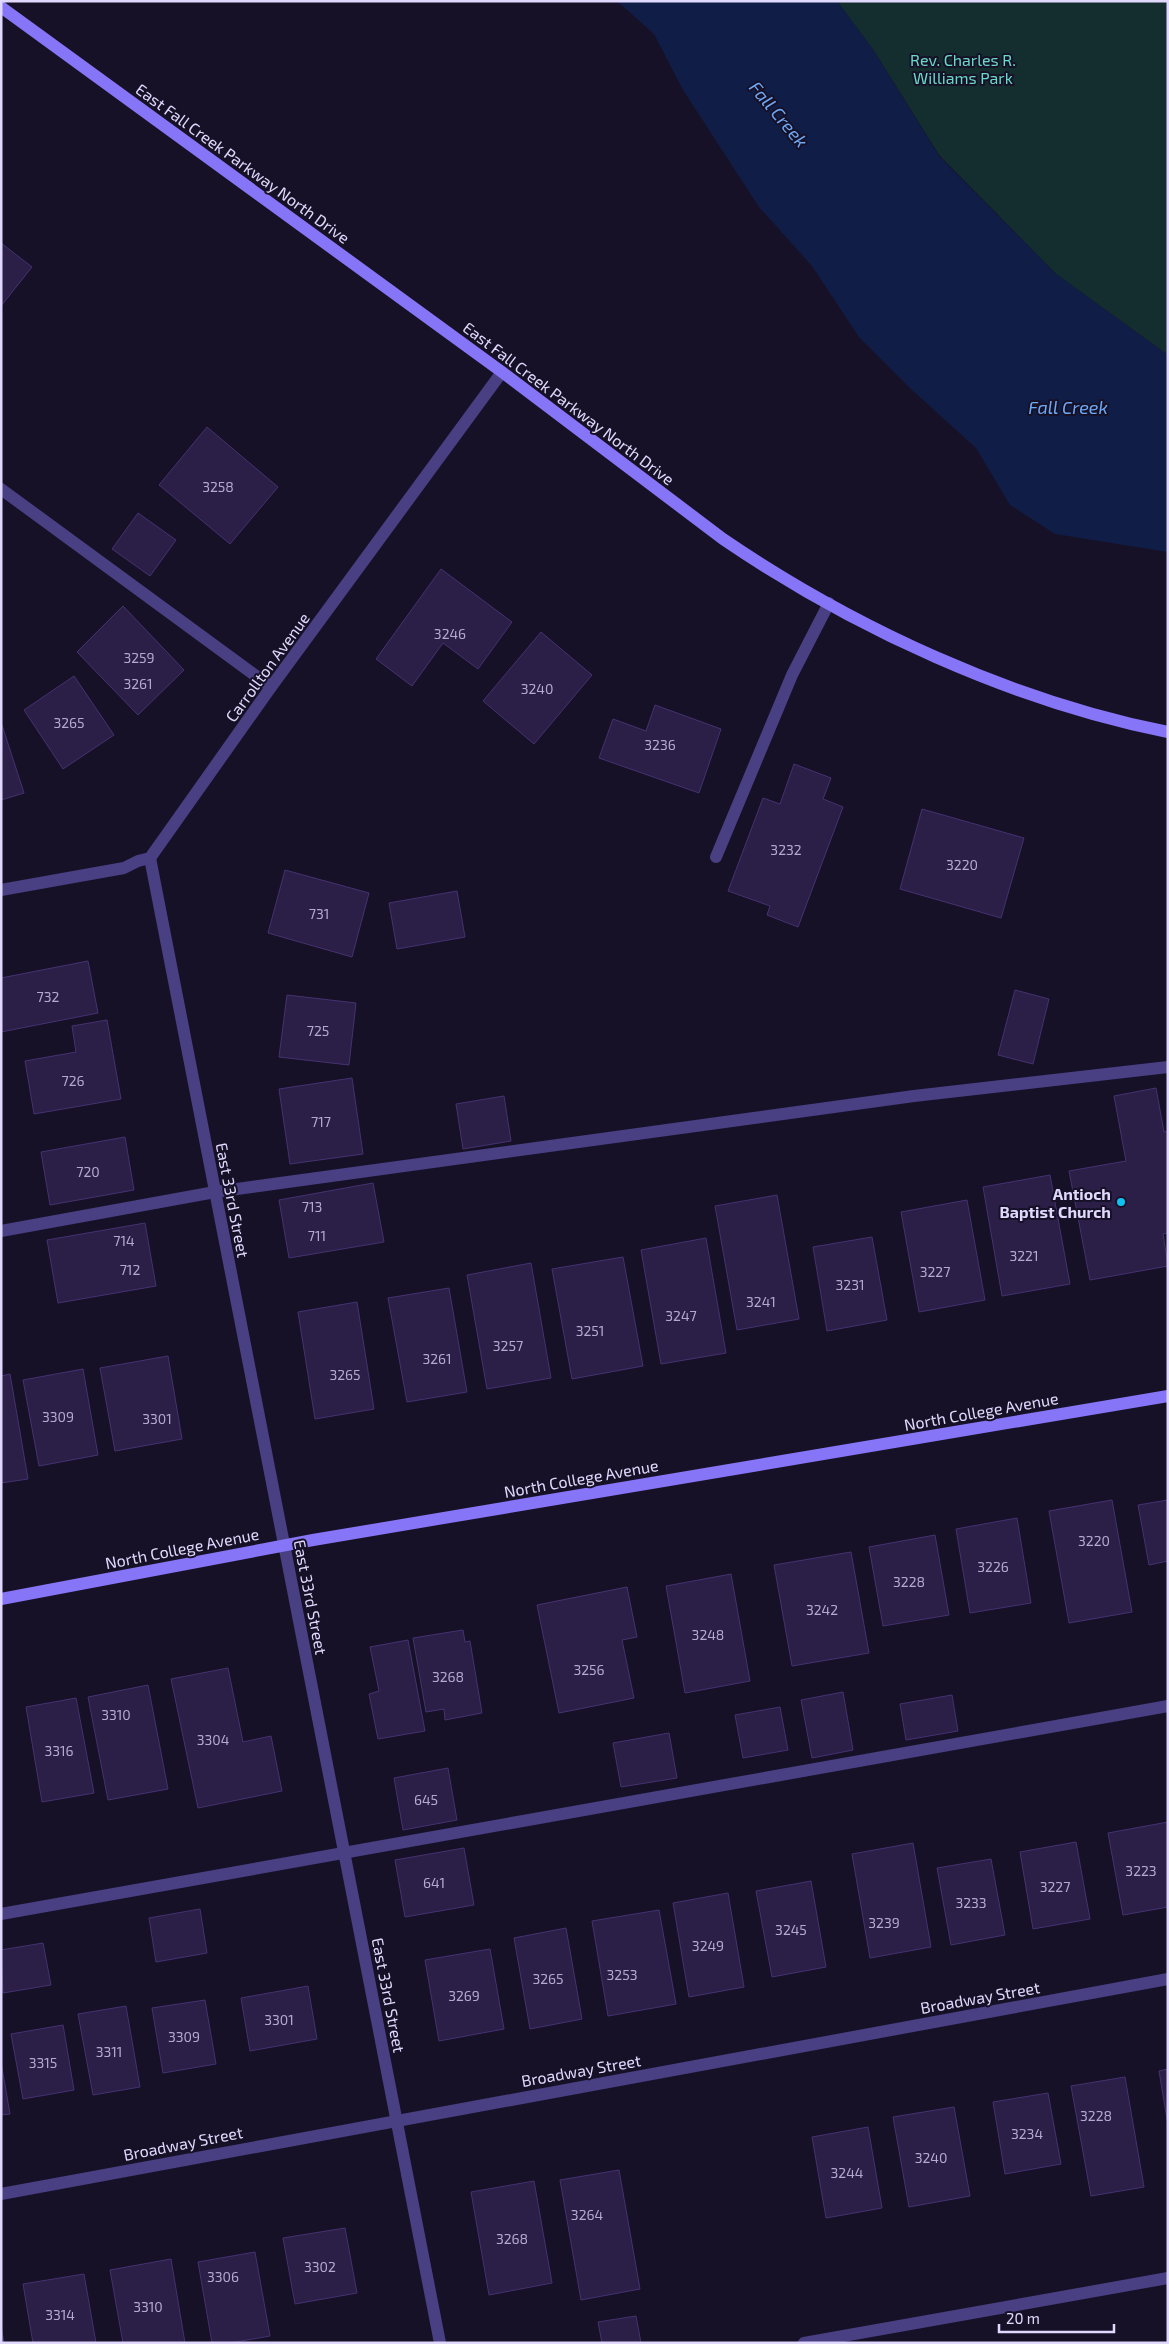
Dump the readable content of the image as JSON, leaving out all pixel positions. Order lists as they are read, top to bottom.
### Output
{
  "streets": {
    "main road": ["East Fall Creek Parkway North Drive", "North College Avenue"],
    "street": ["Carrollton Avenue", "East 33rd Street", "Broadway Street"]
  },
  "crossings": [
    ["East Fall Creek Parkway North Drive", "Carrollton Avenue"],
    ["Carrollton Avenue", "East 33rd Street"],
    ["East 33rd Street", "North College Avenue"],
    ["East 33rd Street", "Broadway Street"]
  ],
  "water": ["Fall Creek"],
  "parks": ["Rev. Charles R. Williams Park"],
  "places": ["Antioch Baptist Church"],
  "house_numbers": [
    "3258",
    "3246",
    "3259",
    "3261",
    "3240",
    "3265",
    "3236",
    "3232",
    "3220",
    "731",
    "732",
    "725",
    "726",
    "717",
    "720",
    "713",
    "711",
    "714",
    "3221",
    "712",
    "3227",
    "3231",
    "3241",
    "3247",
    "3251",
    "3257",
    "3261",
    "3265",
    "3309",
    "3301",
    "3220",
    "3226",
    "3228",
    "3242",
    "3248",
    "3256",
    "3268",
    "3310",
    "3304",
    "3316",
    "645",
    "3223",
    "641",
    "3227",
    "3233",
    "3239",
    "3245",
    "3249",
    "3253",
    "3265",
    "3269",
    "3301",
    "3309",
    "3311",
    "3315",
    "3228",
    "3234",
    "3240",
    "3244",
    "3264",
    "3268",
    "3302",
    "3306",
    "3310",
    "3314"
  ],
  "scale_bar": "20 m"
}
